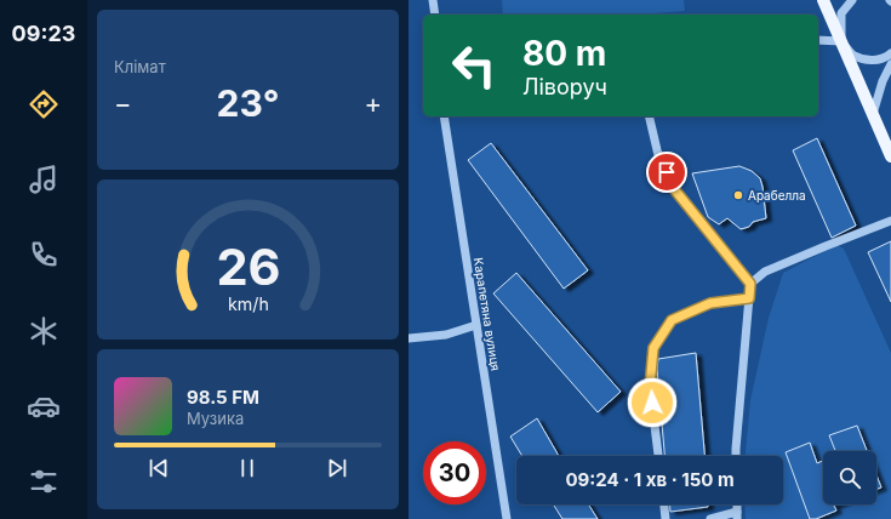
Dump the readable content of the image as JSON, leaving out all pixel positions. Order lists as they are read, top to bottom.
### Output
{
  "streets": {
    "street": ["Карапетяна вулиця"]
  },
  "places": ["Арабелла"],
  "page": {
    "tabs": "09:23",
    "tile": "Клімат",
    "turn": ["80 m", "Ліворуч"],
    "heat": ["−", "23°", "+"],
    "song": ["98.5 FM", "Музика"],
    "limit": "30",
    "trip": "09:24 · 1 хв · 150 m",
    "gauge": ["26", "km/h"]
  }
}
